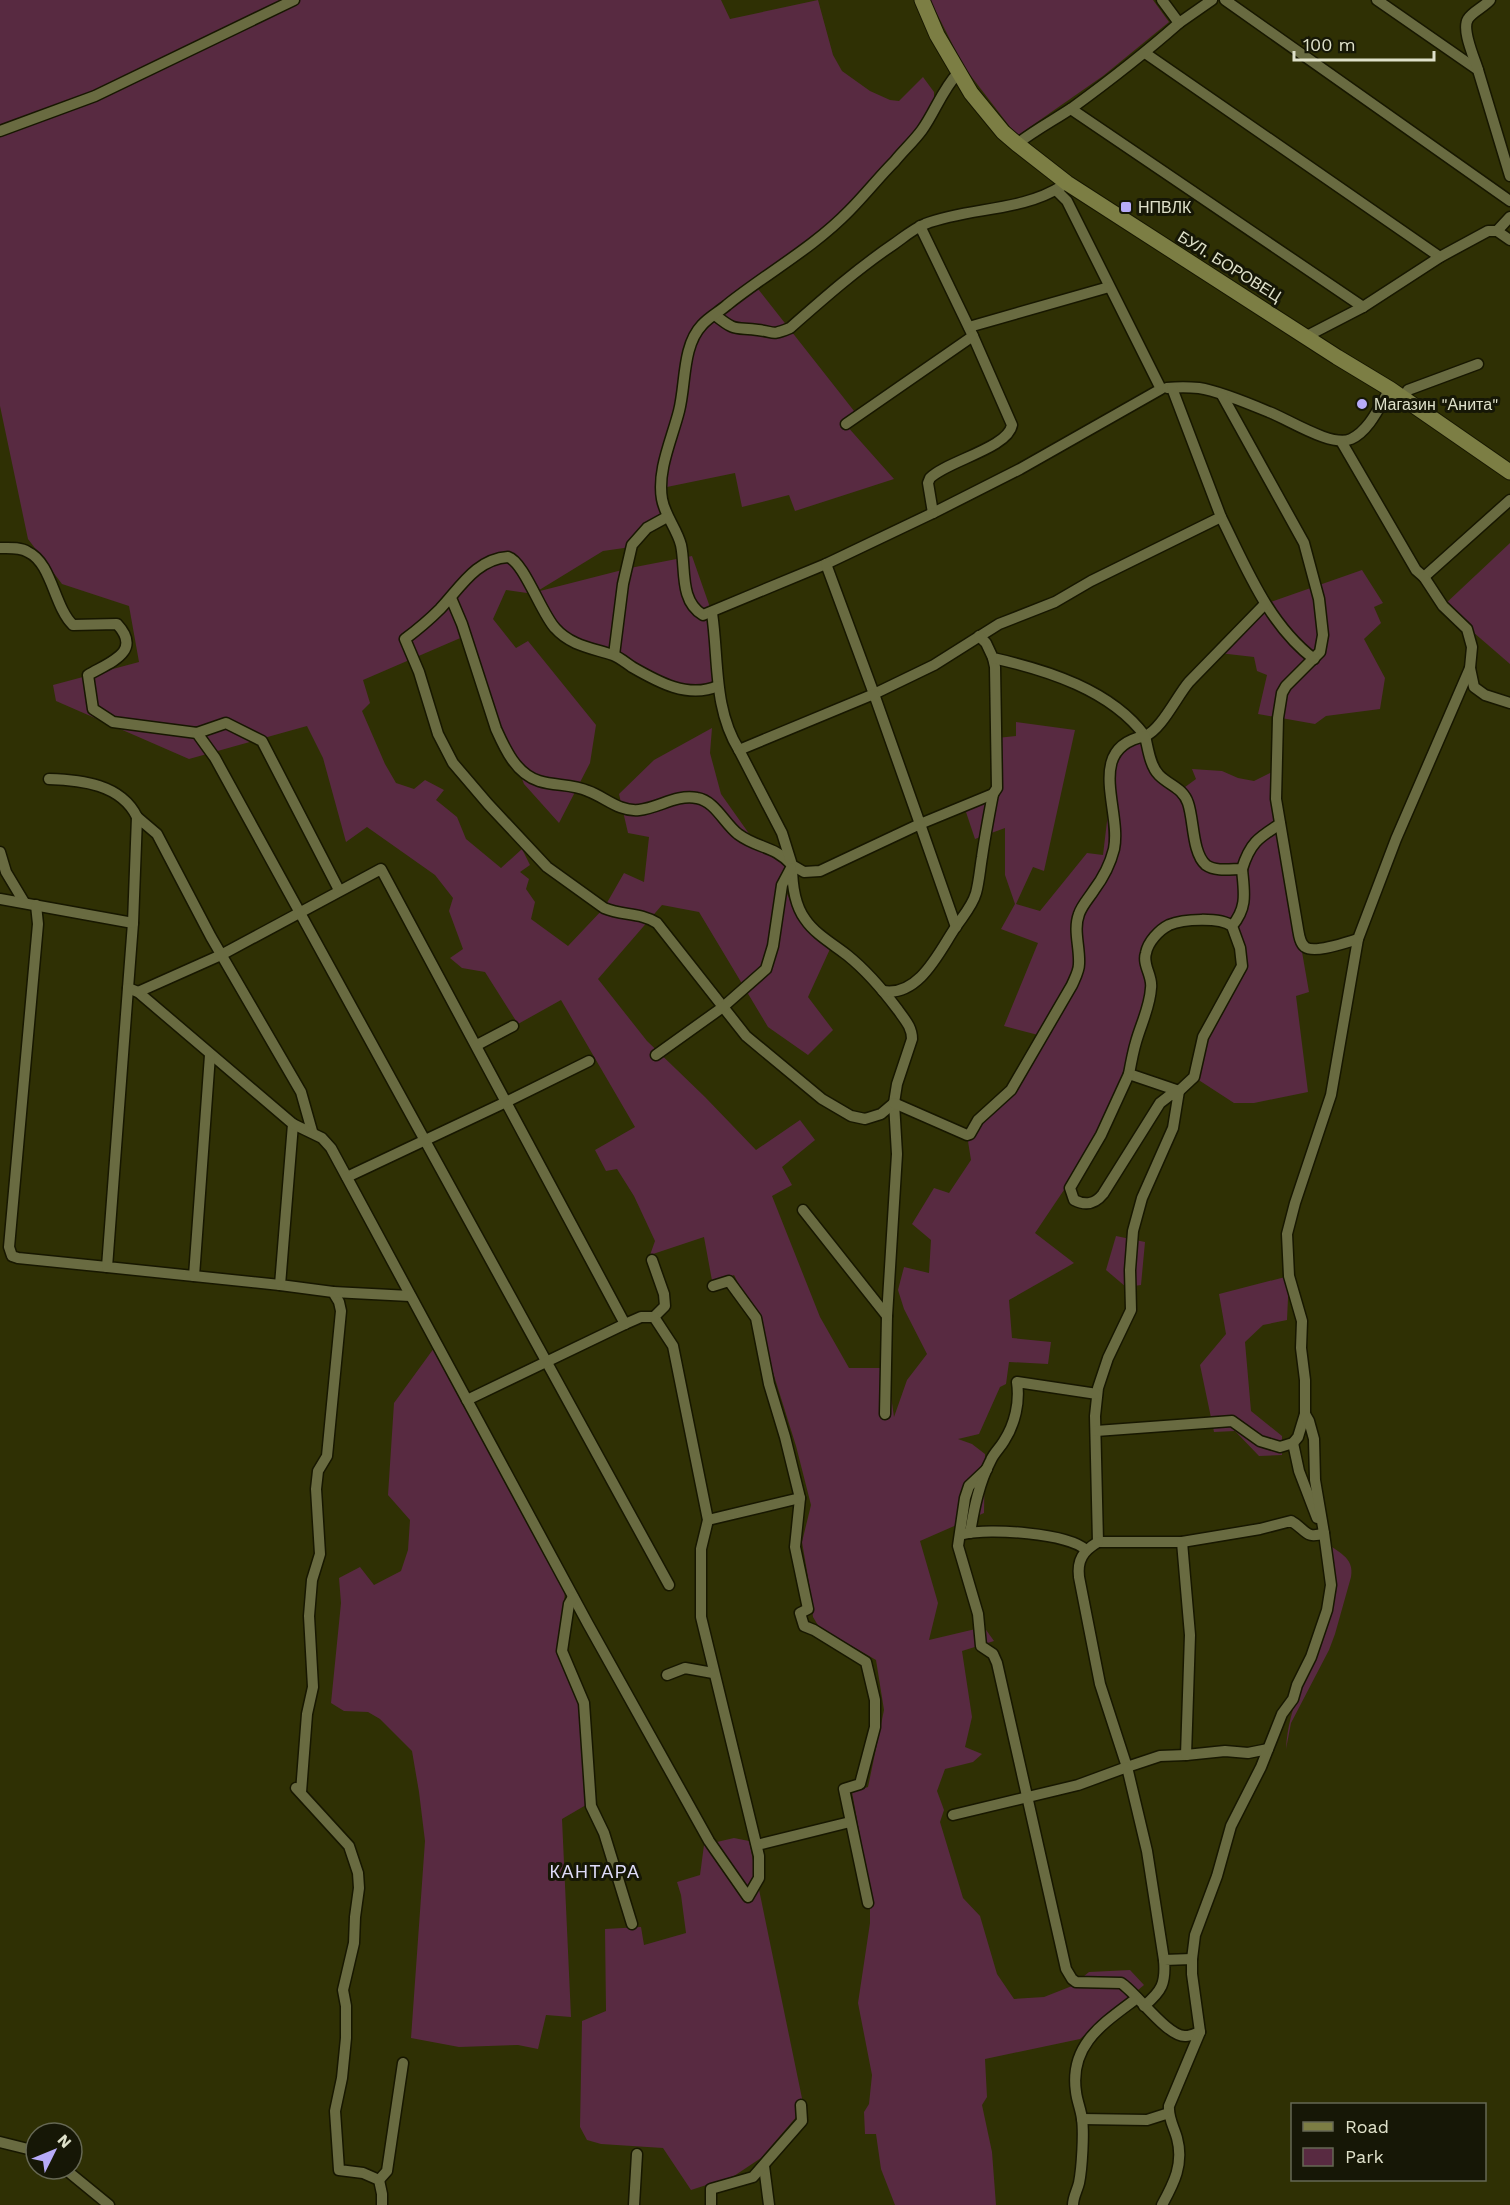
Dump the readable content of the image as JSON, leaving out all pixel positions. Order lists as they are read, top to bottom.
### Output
{
  "streets": {
    "street": ["БУЛ. БОРОВЕЦ"]
  },
  "districts": ["КАНТАРА"],
  "places": {
    "transit": ["НПВЛК"],
    "other": ["Магазин \"Анита\""]
  },
  "legend": ["Road", "Park"],
  "scale_bar": "100 m",
  "north": "top right"
}
